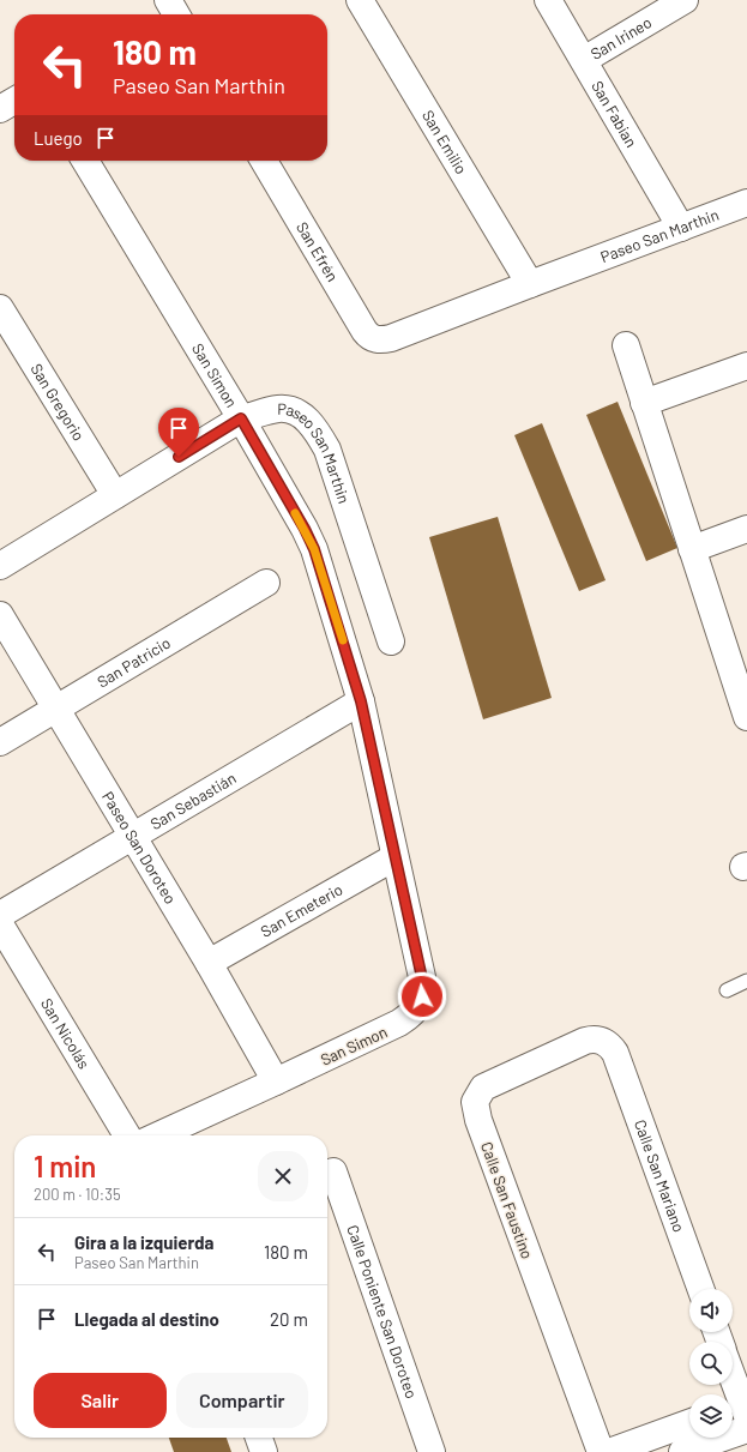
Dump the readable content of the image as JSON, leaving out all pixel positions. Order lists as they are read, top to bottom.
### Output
{
  "streets": {
    "street": [
      "San Irineo",
      "San Fabian",
      "San Emilio",
      "Paseo San Marthin",
      "San Efrén",
      "San Simon",
      "San Gregorio",
      "San Patricio",
      "San Sebastián",
      "Paseo San Doroteo",
      "San Emeterio",
      "San Nicolás",
      "Calle San Mariano",
      "Calle San Faustino",
      "Calle Poniente San Doroteo"
    ]
  },
  "crossings": [
    ["San Irineo", "San Fabian"],
    ["San Fabian", "Paseo San Marthin"],
    ["San Emilio", "Paseo San Marthin"],
    ["Paseo San Marthin", "San Efrén"],
    ["Paseo San Marthin", "San Simon"],
    ["Paseo San Marthin", "San Gregorio"],
    ["San Simon", "San Sebastián"],
    ["San Simon", "Paseo San Doroteo"],
    ["San Simon", "San Emeterio"],
    ["San Patricio", "Paseo San Doroteo"],
    ["San Sebastián", "Paseo San Doroteo"],
    ["Paseo San Doroteo", "San Emeterio"],
    ["Calle San Mariano", "Calle San Faustino"]
  ],
  "page": {
    "turn": ["180 m", "Paseo San Marthin"],
    "then": "Luego",
    "heading": ["1 min", "200 m · 10:35"],
    "list": [
      {
        "name": "Gira a la izquierda",
        "note": "Paseo San Marthin",
        "value": "180 m"
      },
      {
        "name": "Llegada al destino",
        "value": "20 m"
      }
    ],
    "buttons": ["Salir", "Compartir"]
  }
}
